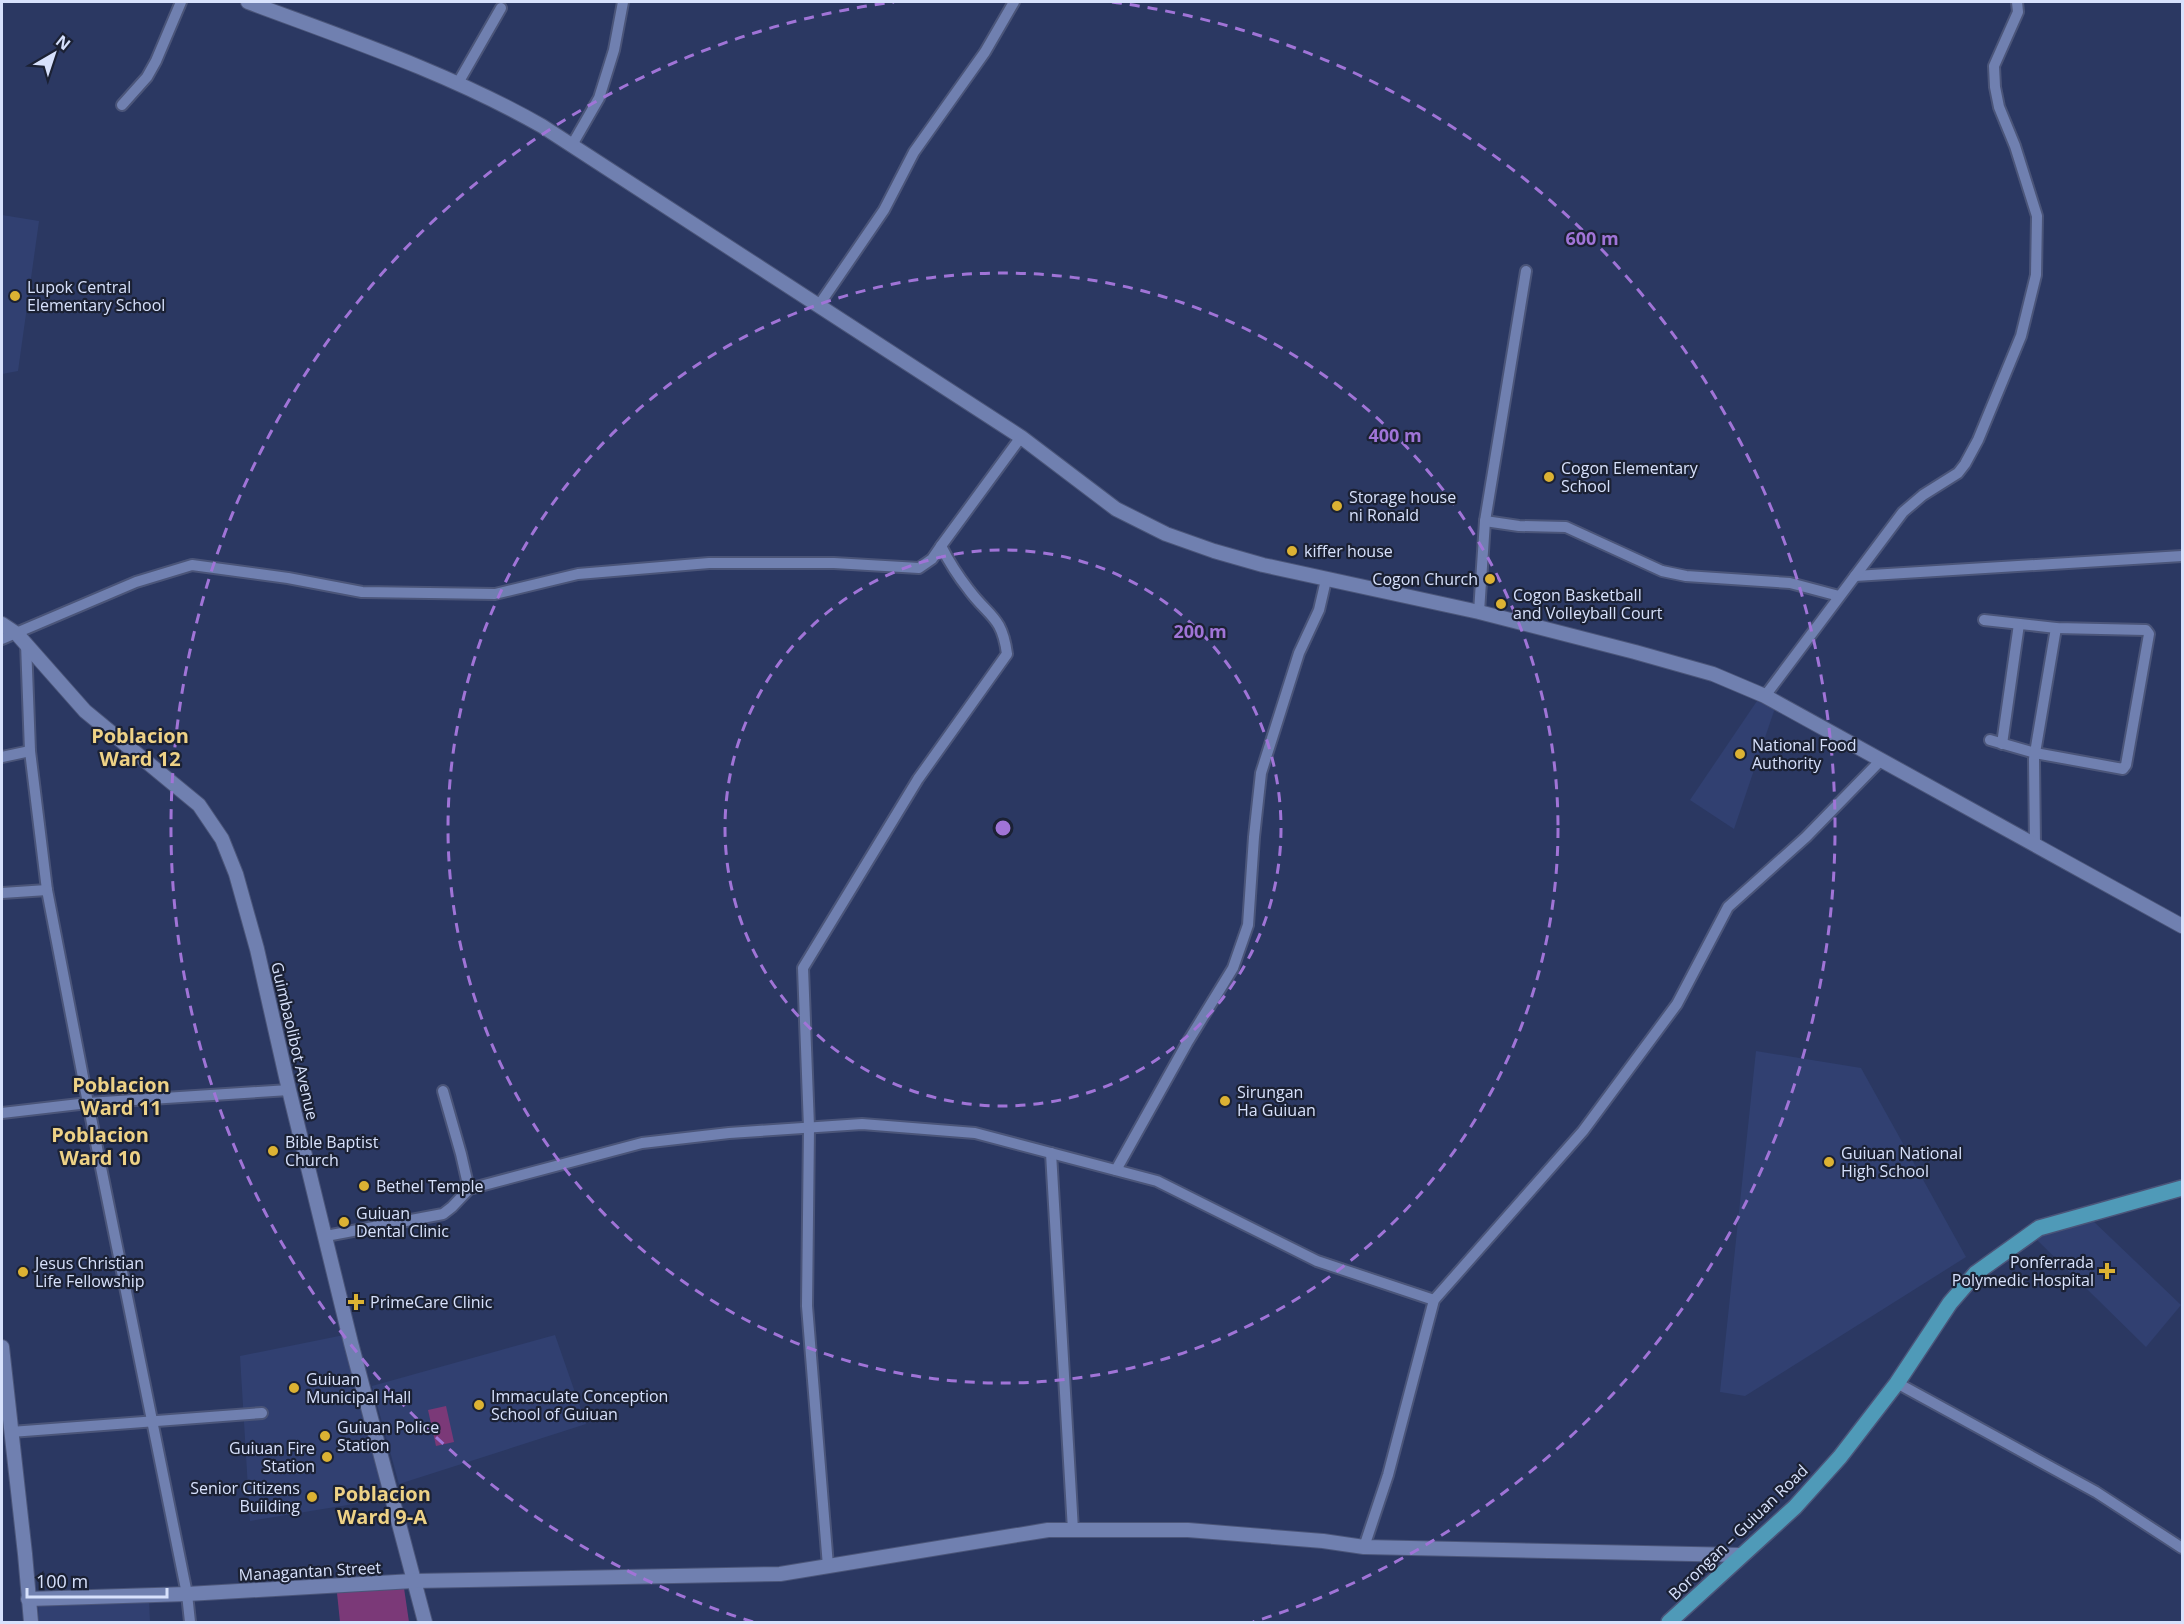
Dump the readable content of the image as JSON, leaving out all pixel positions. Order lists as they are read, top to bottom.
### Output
{
  "streets": {
    "main road": ["Borongan – Guiuan Road"],
    "street": ["Guimbaolibot Avenue", "Managantan Street"]
  },
  "crossings": [
    ["Guimbaolibot Avenue", "Managantan Street"],
    ["Borongan – Guiuan Road", "Managantan Street"]
  ],
  "districts": [
    "Poblacion Ward 12",
    "Poblacion Ward 11",
    "Poblacion Ward 10",
    "Poblacion Ward 9-A"
  ],
  "places": {
    "other": [
      "Lupok Central Elementary School",
      "Cogon Elementary School",
      "Storage house ni Ronald",
      "kiffer house",
      "Cogon Church",
      "Cogon Basketball and Volleyball Court",
      "National Food Authority",
      "Sirungan Ha Guiuan",
      "Bible Baptist Church",
      "Guiuan National High School",
      "Bethel Temple",
      "Guiuan Dental Clinic",
      "Jesus Christian Life Fellowship",
      "Guiuan Municipal Hall",
      "Immaculate Conception School of Guiuan",
      "Guiuan Police Station",
      "Guiuan Fire Station",
      "Senior Citizens Building"
    ],
    "health": ["Ponferrada Polymedic Hospital", "PrimeCare Clinic"]
  },
  "scale_bar": "100 m",
  "north": "top right",
  "rings": ["600 m", "400 m", "200 m"]
}
